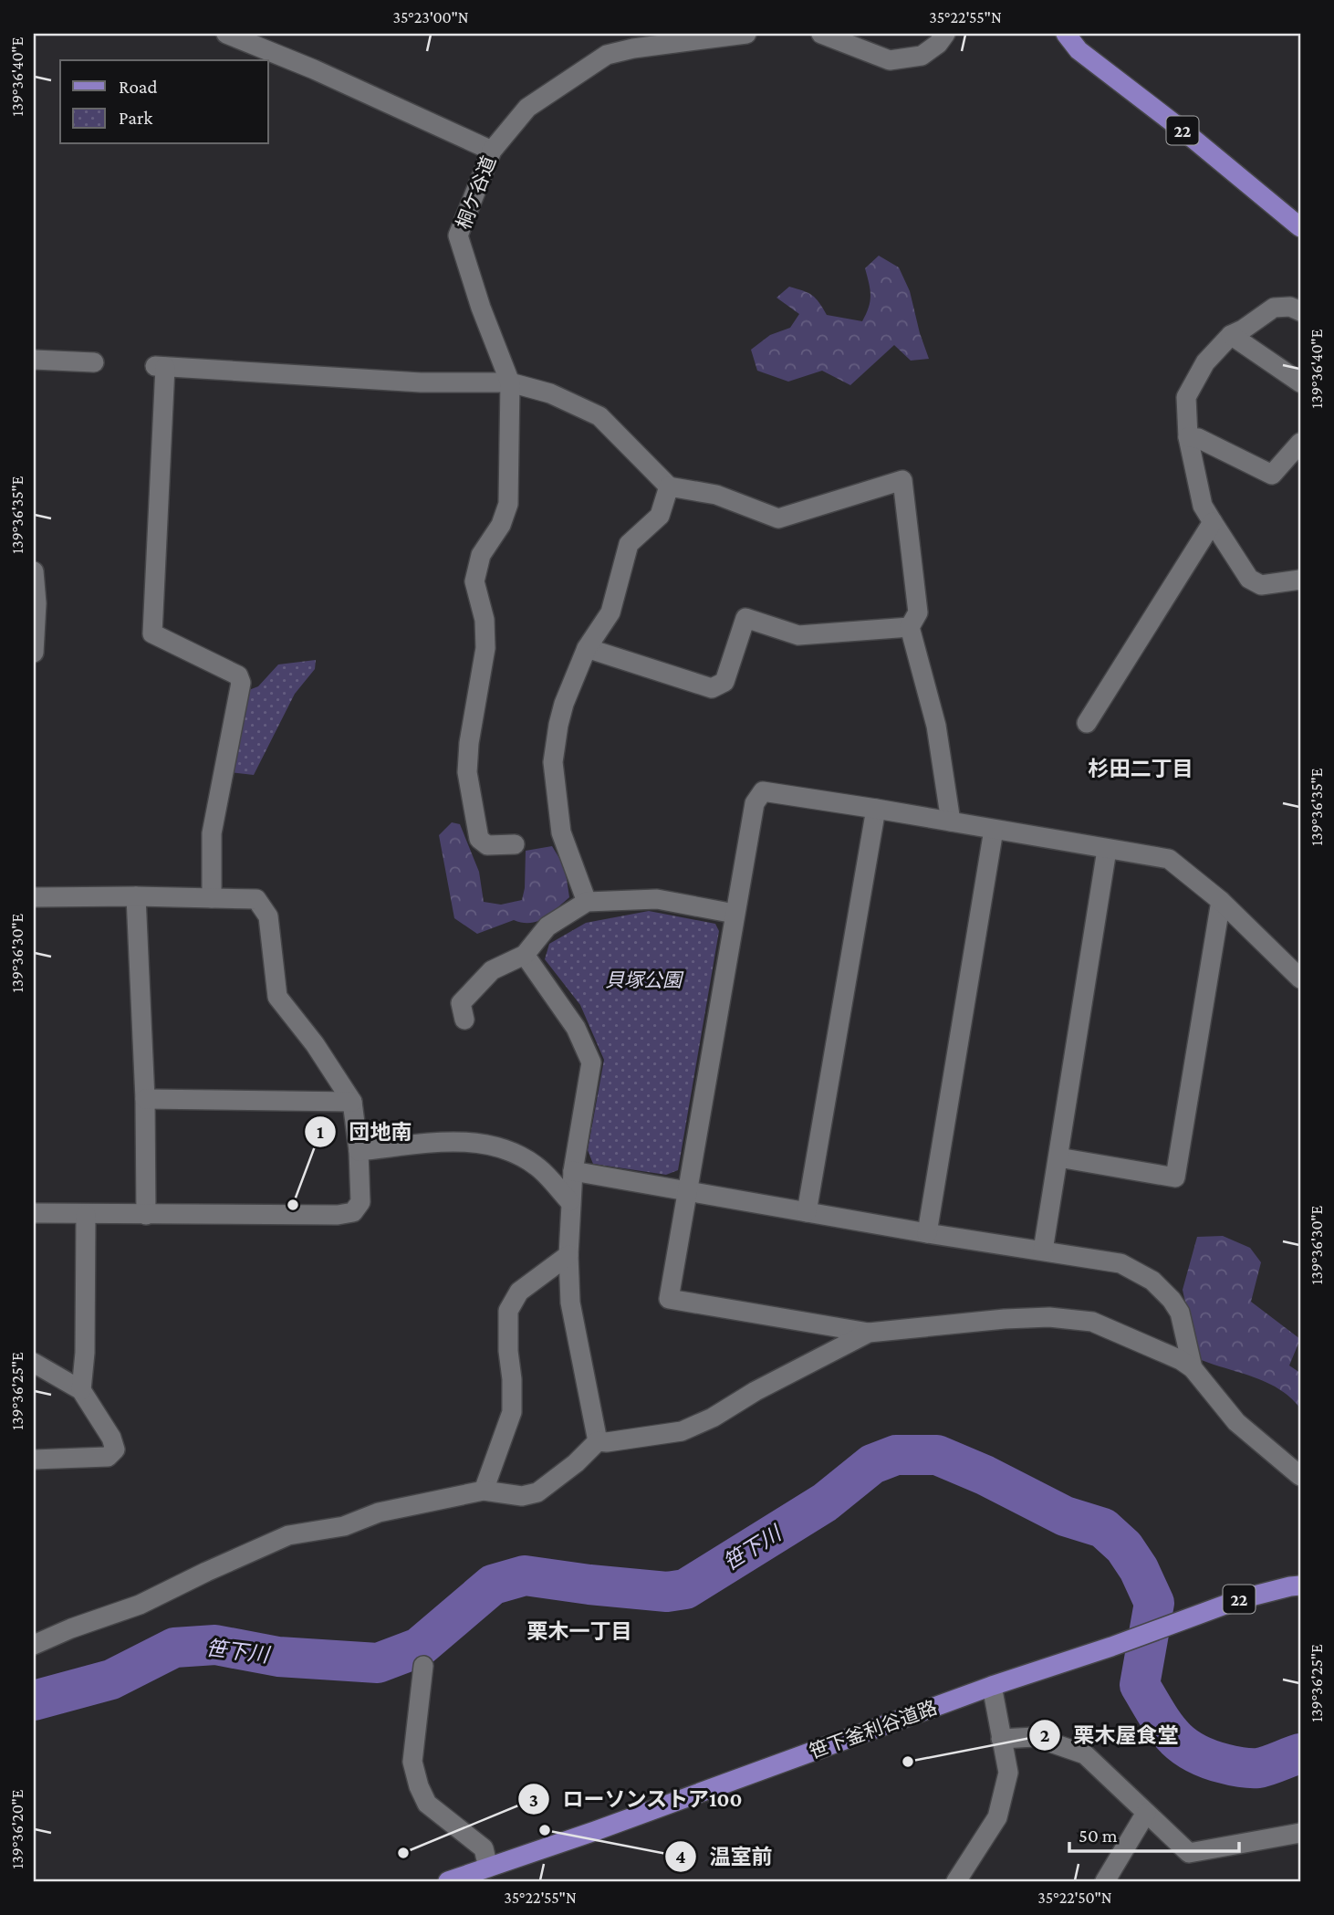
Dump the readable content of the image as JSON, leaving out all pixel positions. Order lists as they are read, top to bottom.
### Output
{
  "streets": {
    "main road": ["22", "笹下釜利谷道路"],
    "street": ["桐ケ谷道"]
  },
  "districts": ["杉田二丁目", "栗木一丁目"],
  "water": ["笹下川"],
  "parks": ["貝塚公園"],
  "places": [
    "団地南",
    "栗木屋食堂",
    "温室前",
    "ローソンストア100"
  ],
  "legend": ["Road", "Park"],
  "scale_bar": "50 m",
  "coordinates": [
    "35°23'00\"N",
    "35°22'55\"N",
    "139°36'40\"E",
    "139°36'35\"E",
    "139°36'30\"E",
    "139°36'25\"E",
    "139°36'20\"E",
    "35°22'50\"N"
  ]
}
